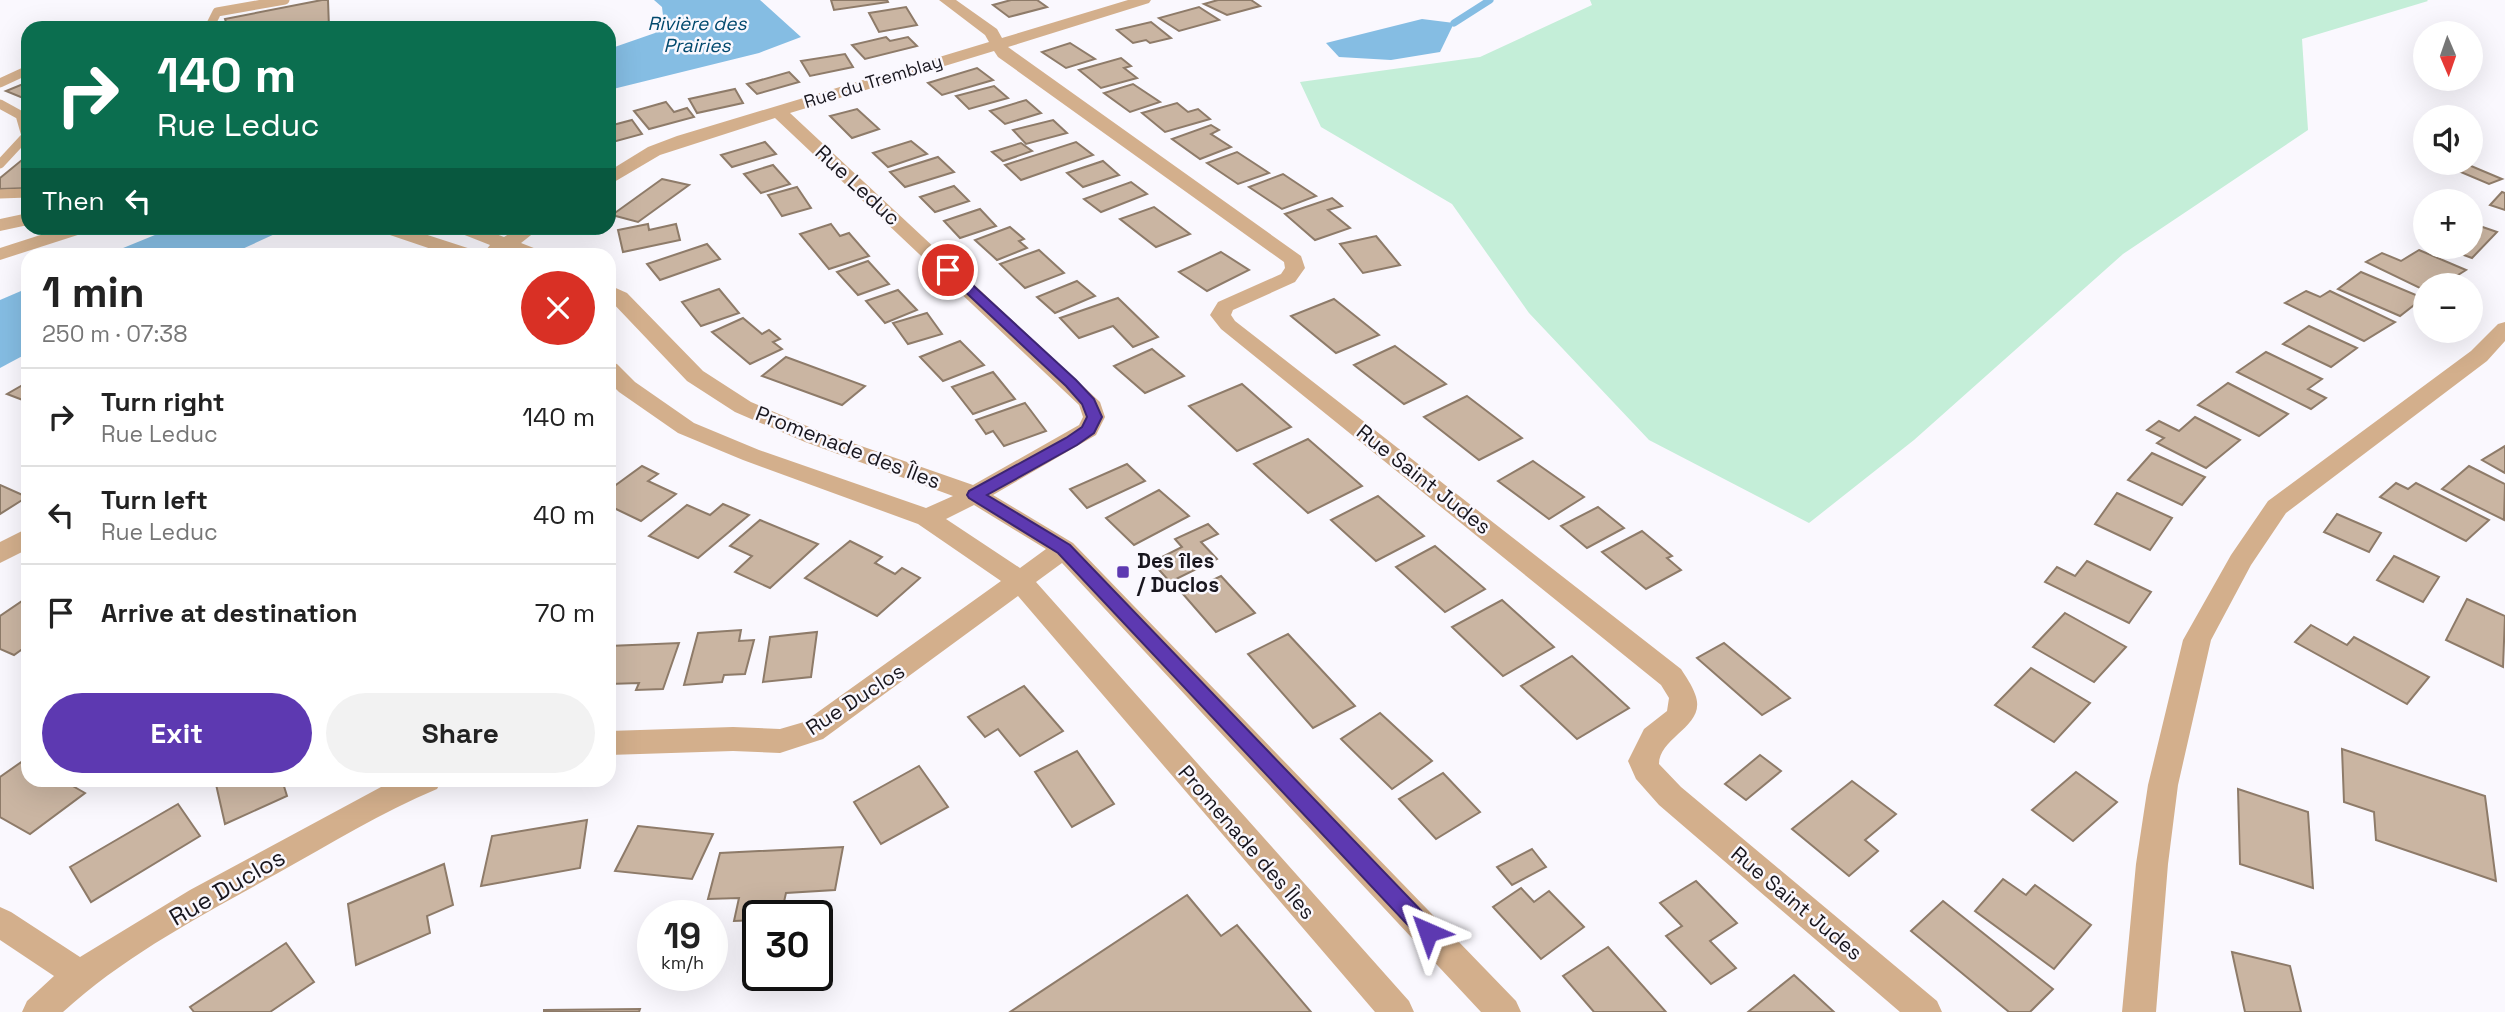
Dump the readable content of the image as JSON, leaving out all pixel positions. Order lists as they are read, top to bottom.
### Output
{
  "streets": {
    "street": [
      "Rue du Tremblay",
      "Rue Leduc",
      "Promenade des Îles",
      "Rue Saint Judes",
      "Rue Duclos"
    ]
  },
  "crossings": [
    ["Rue du Tremblay", "Rue Leduc"],
    ["Rue du Tremblay", "Rue Saint Judes"],
    ["Rue Leduc", "Promenade des Îles"],
    ["Promenade des Îles", "Rue Duclos"]
  ],
  "water": ["Rivière des Prairies"],
  "places": {
    "transit": ["Des îles / Duclos"]
  },
  "north": "bottom",
  "page": {
    "map_buttons": ["+", "−"],
    "turn": ["140 m", "Rue Leduc"],
    "then": "Then",
    "heading": ["1 min", "250 m · 07:38"],
    "list": [
      {
        "name": "Turn right",
        "note": "Rue Leduc",
        "value": "140 m"
      },
      {
        "name": "Turn left",
        "note": "Rue Leduc",
        "value": "40 m"
      },
      {
        "name": "Arrive at destination",
        "value": "70 m"
      }
    ],
    "buttons": ["Exit", "Share"],
    "speed": "19 km/h",
    "limit": "30"
  }
}
